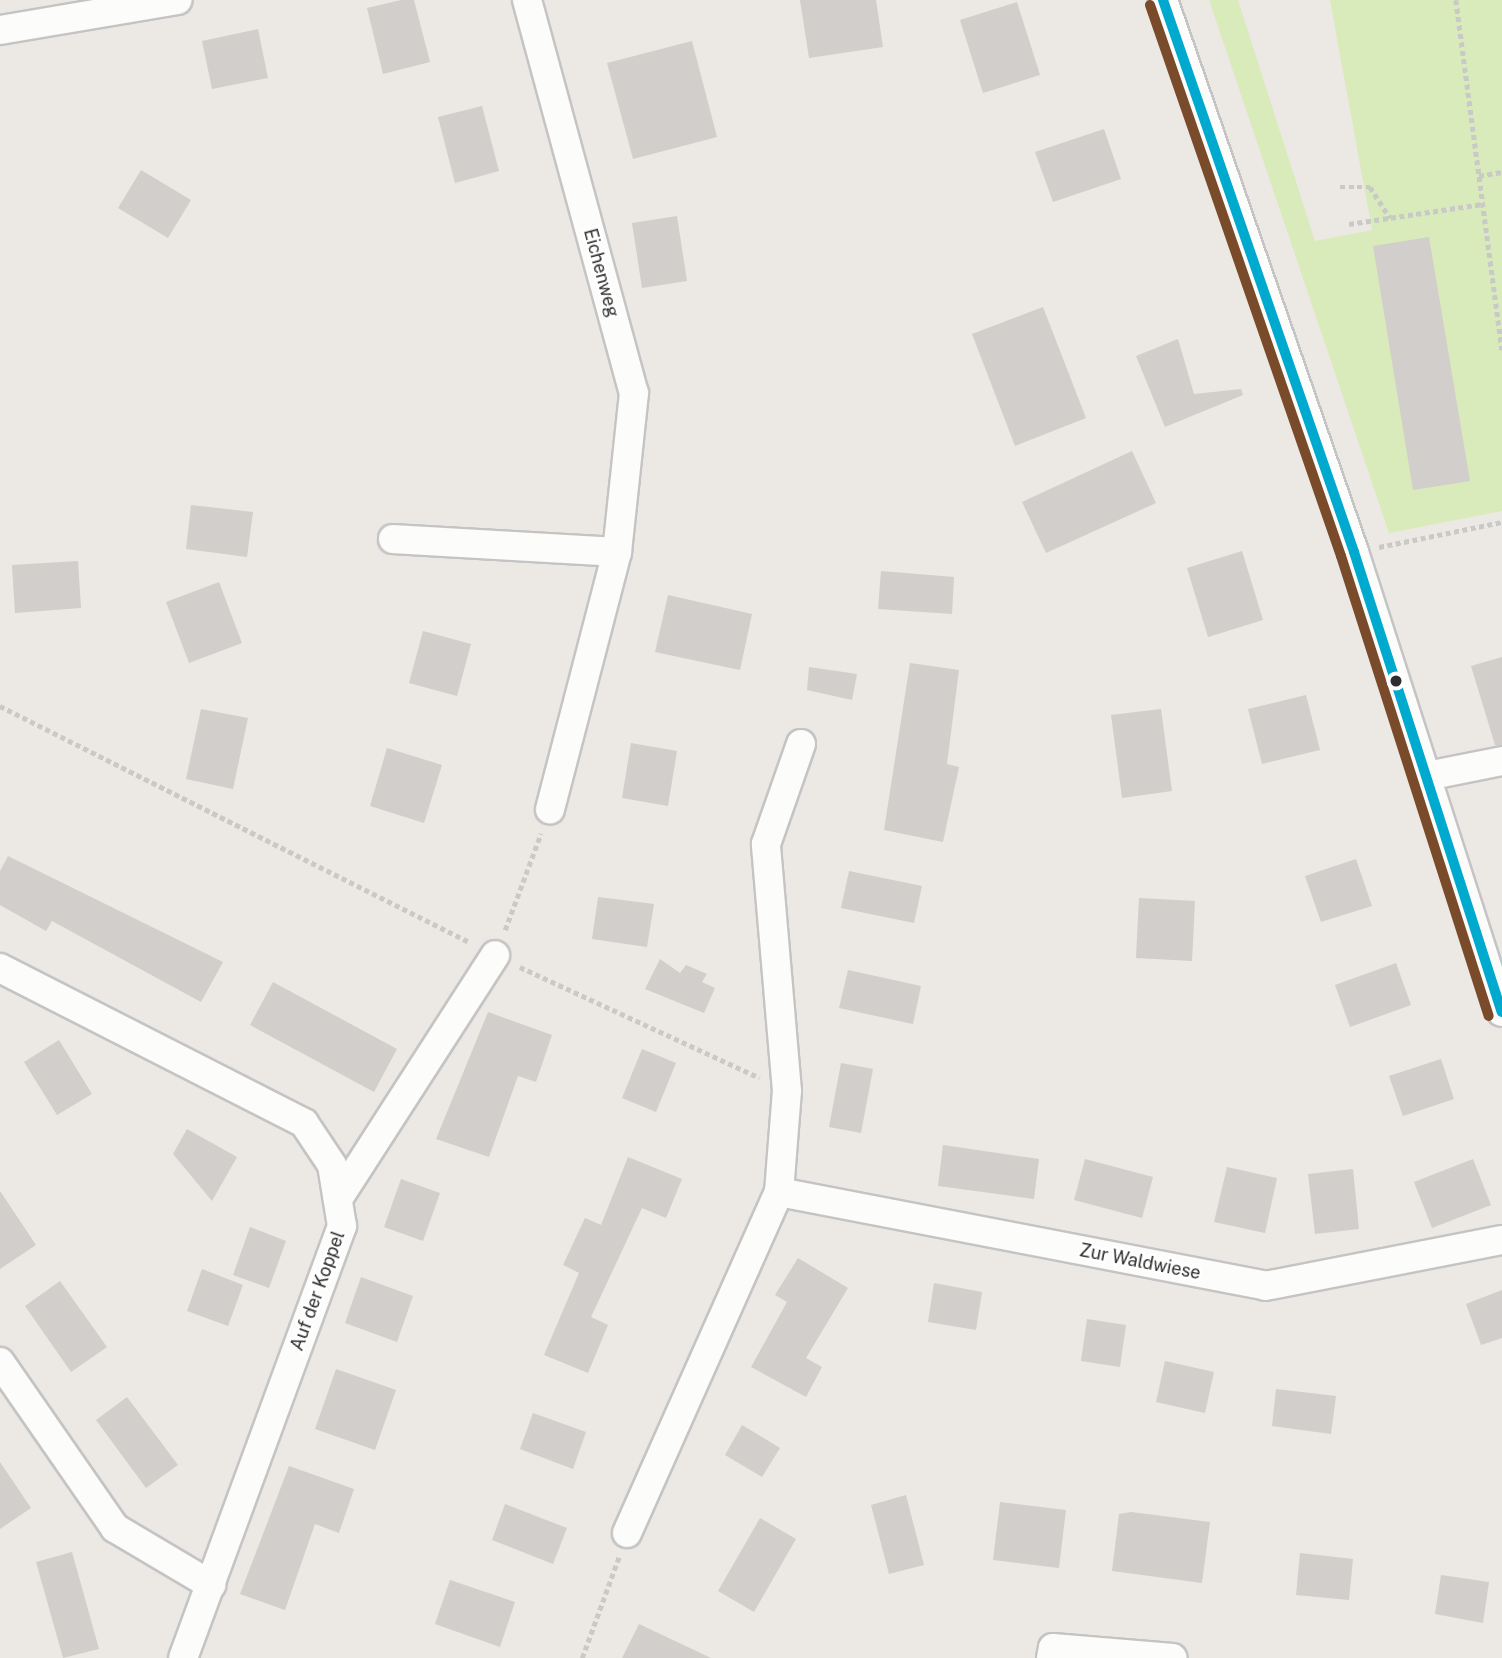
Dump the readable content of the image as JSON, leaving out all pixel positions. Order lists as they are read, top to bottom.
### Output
{
  "streets": {
    "street": ["Eichenweg", "Zur Waldwiese", "Auf der Koppel"]
  }
}
